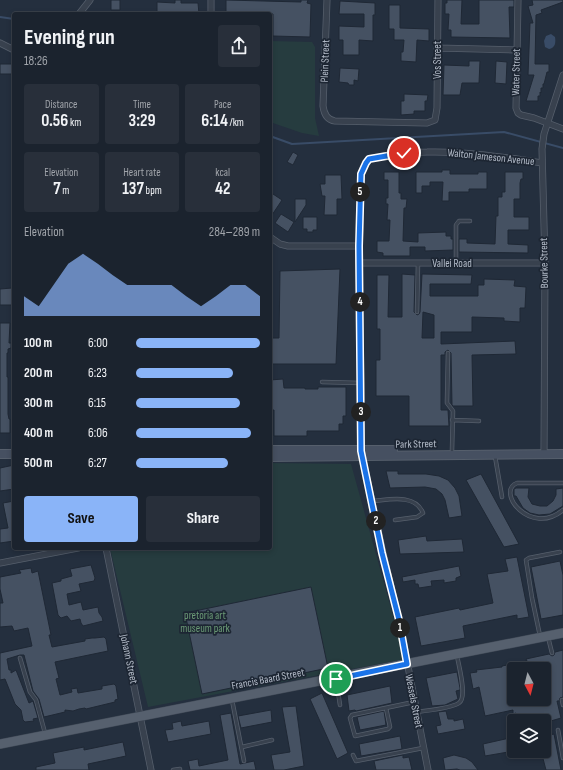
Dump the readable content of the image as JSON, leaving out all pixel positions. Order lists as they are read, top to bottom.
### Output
{
  "streets": {
    "main road": ["Francis Baard Street"],
    "street": [
      "Vos Street",
      "Plein Street",
      "Water Street",
      "Walton Jameson Avenue",
      "Vallei Road",
      "Bourke Street",
      "Park Street",
      "Johann Street",
      "Wessels Street"
    ]
  },
  "crossings": [
    ["Vos Street", "Plein Street"],
    ["Water Street", "Bourke Street"],
    ["Walton Jameson Avenue", "Bourke Street"],
    ["Walton Jameson Avenue", "Wessels Street"],
    ["Vallei Road", "Bourke Street"],
    ["Vallei Road", "Wessels Street"],
    ["Bourke Street", "Park Street"],
    ["Park Street", "Wessels Street"],
    ["Johann Street", "Francis Baard Street"],
    ["Francis Baard Street", "Wessels Street"]
  ],
  "parks": ["pretoria art museum park"],
  "north": "bottom",
  "page": {
    "heading": ["Evening run", "18:26"],
    "stats": [
      ["Distance", "0.56 km"],
      ["Time", "3:29"],
      ["Pace", "6:14 /km"],
      ["Elevation", "7 m"],
      ["Heart rate", "137 bpm"],
      ["kcal", "42"]
    ],
    "pins": [
      "5",
      "4",
      "3",
      "2",
      "1"
    ],
    "chart": ["Elevation", "284–289 m"],
    "list": [
      {
        "name": "100 m",
        "note": "6:00"
      },
      {
        "name": "200 m",
        "note": "6:23"
      },
      {
        "name": "300 m",
        "note": "6:15"
      },
      {
        "name": "400 m",
        "note": "6:06"
      },
      {
        "name": "500 m",
        "note": "6:27"
      }
    ],
    "buttons": ["Save", "Share"]
  }
}
